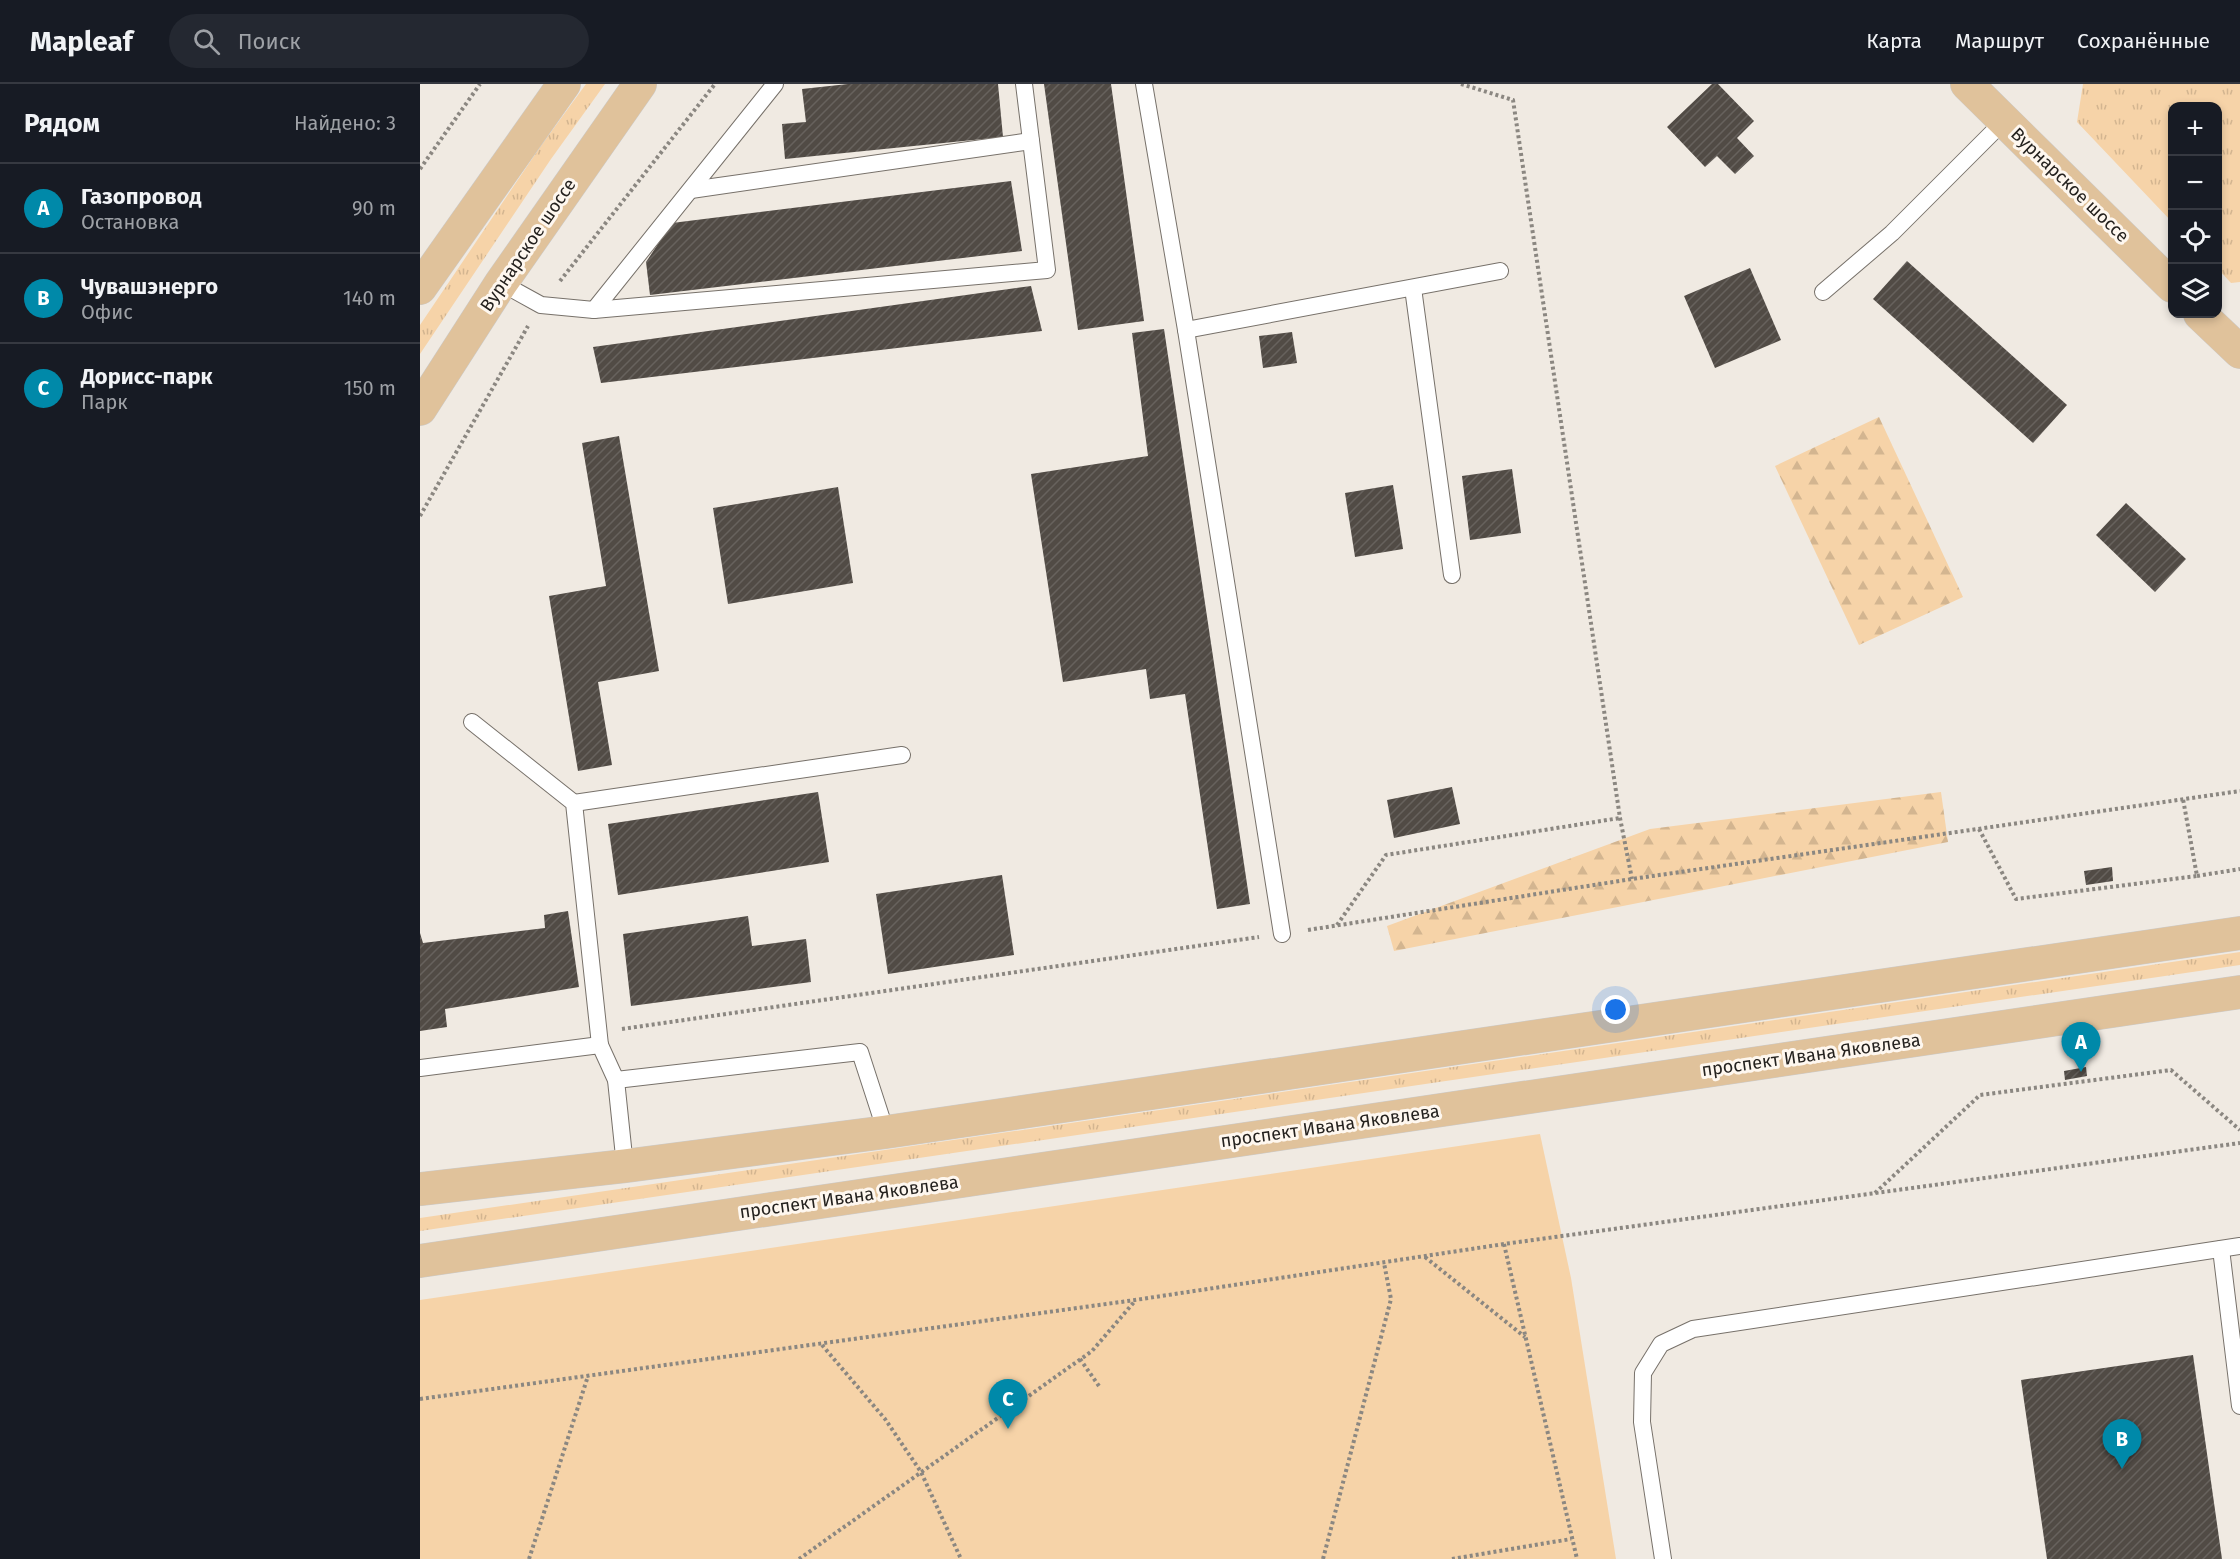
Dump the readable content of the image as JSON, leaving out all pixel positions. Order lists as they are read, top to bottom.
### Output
{
  "streets": {
    "main road": ["Вурнарское шоссе", "проспект Ивана Яковлева"]
  },
  "page": {
    "header": "Mapleaf",
    "search": "Поиск",
    "nav": ["Карта", "Маршрут", "Сохранённые"],
    "heading": ["Рядом", "Найдено: 3"],
    "map_buttons": ["+", "−"],
    "list": [
      {
        "mark": "A",
        "name": "Газопровод",
        "note": "Остановка",
        "value": "90 m"
      },
      {
        "mark": "B",
        "name": "Чувашэнерго",
        "note": "Офис",
        "value": "140 m"
      },
      {
        "mark": "C",
        "name": "Дорисс-парк",
        "note": "Парк",
        "value": "150 m"
      }
    ],
    "pins": ["A", "C", "B"]
  }
}
